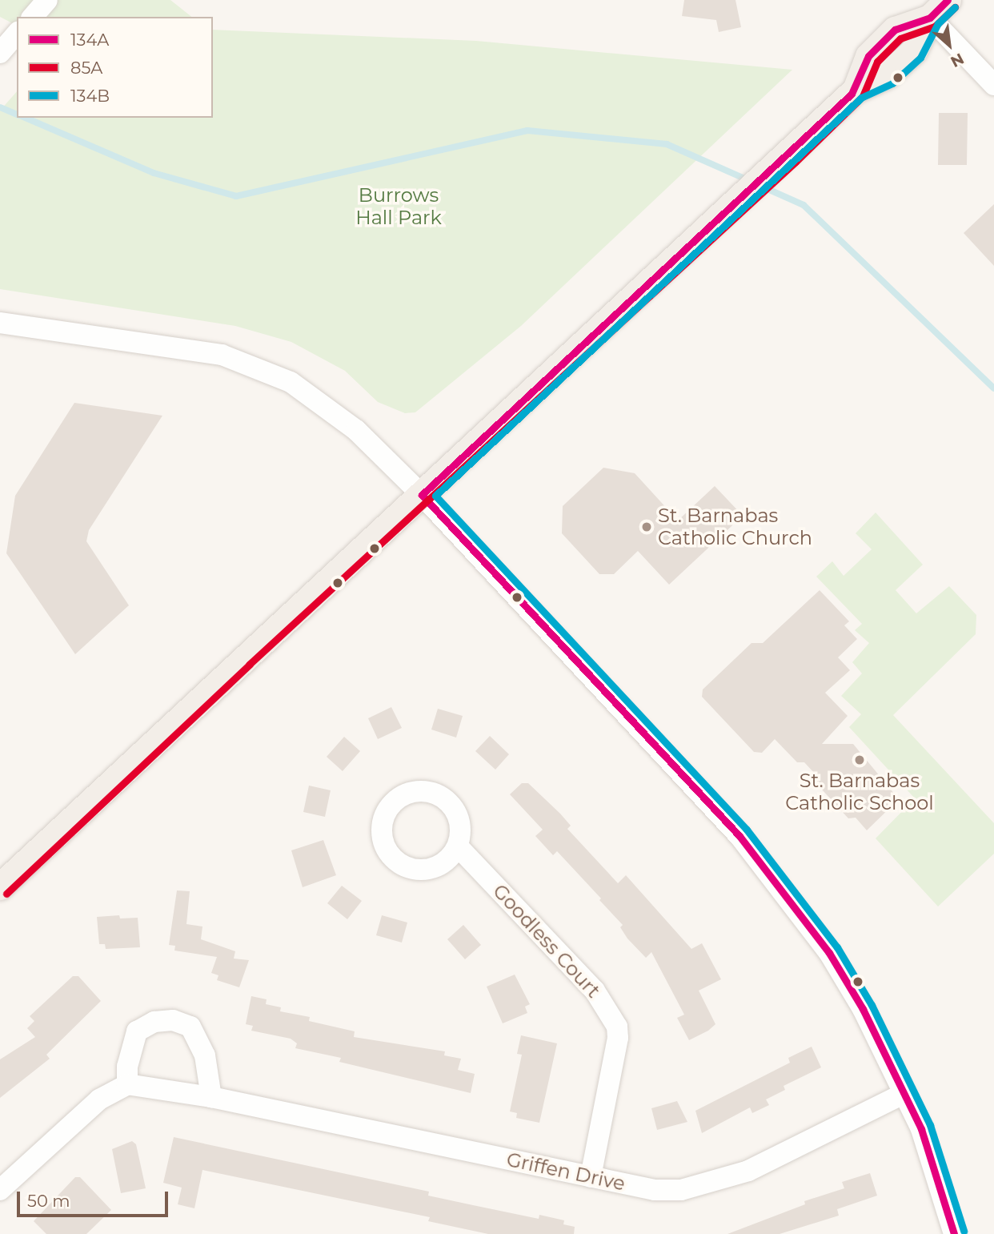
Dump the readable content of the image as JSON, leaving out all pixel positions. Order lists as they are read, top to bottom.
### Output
{
  "streets": {
    "street": ["Goodless Court", "Griffen Drive"]
  },
  "crossings": [
    ["Goodless Court", "Griffen Drive"]
  ],
  "parks": ["Burrows Hall Park"],
  "places": ["St. Barnabas Catholic Church", "St. Barnabas Catholic School"],
  "lines": ["transit line 134A", "transit line 85A", "transit line 134B"],
  "legend": ["134A", "85A", "134B"],
  "scale_bar": "50 m",
  "north": "bottom right"
}
